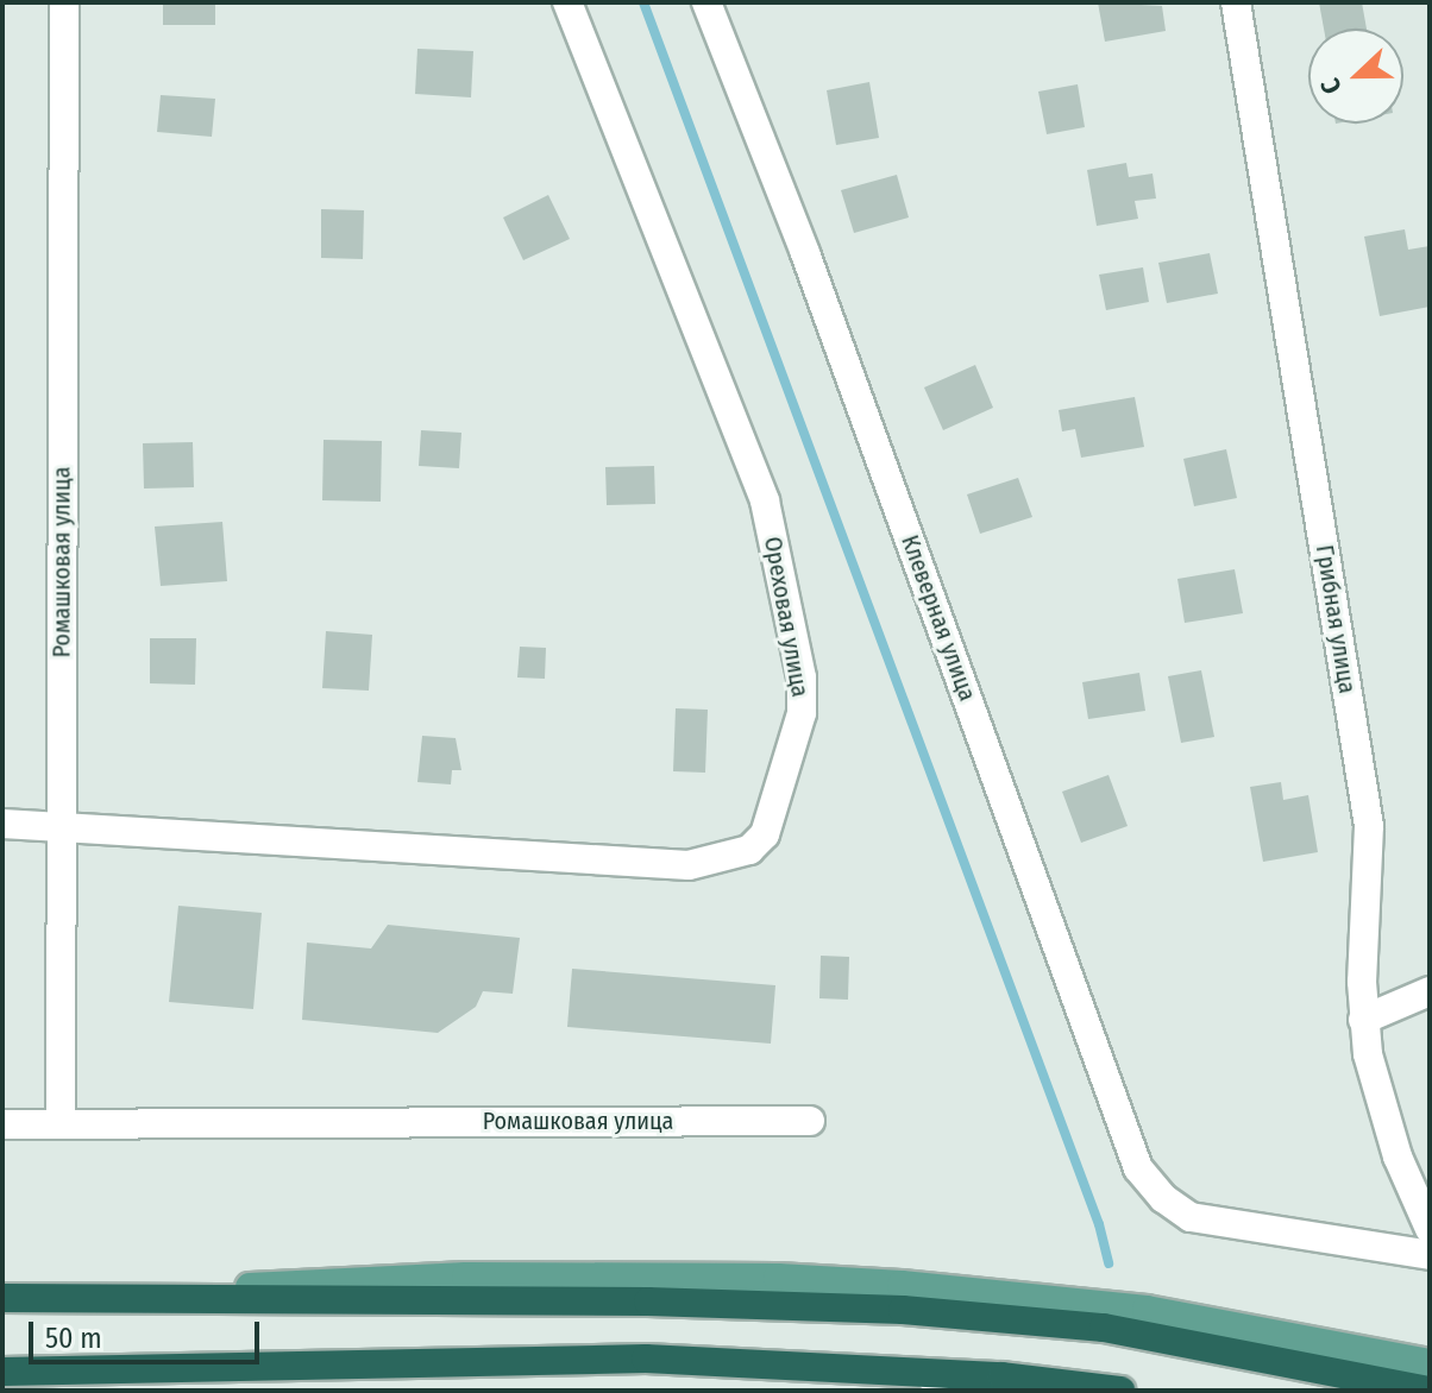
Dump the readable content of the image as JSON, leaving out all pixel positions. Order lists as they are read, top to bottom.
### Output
{
  "streets": {
    "street": [
      "Ромашковая улица",
      "Ореховая улица",
      "Клеверная улица",
      "Грибная улица"
    ]
  },
  "crossings": [
    ["Ромашковая улица", "Ореховая улица"]
  ],
  "scale_bar": "50 m",
  "north": "left"
}
